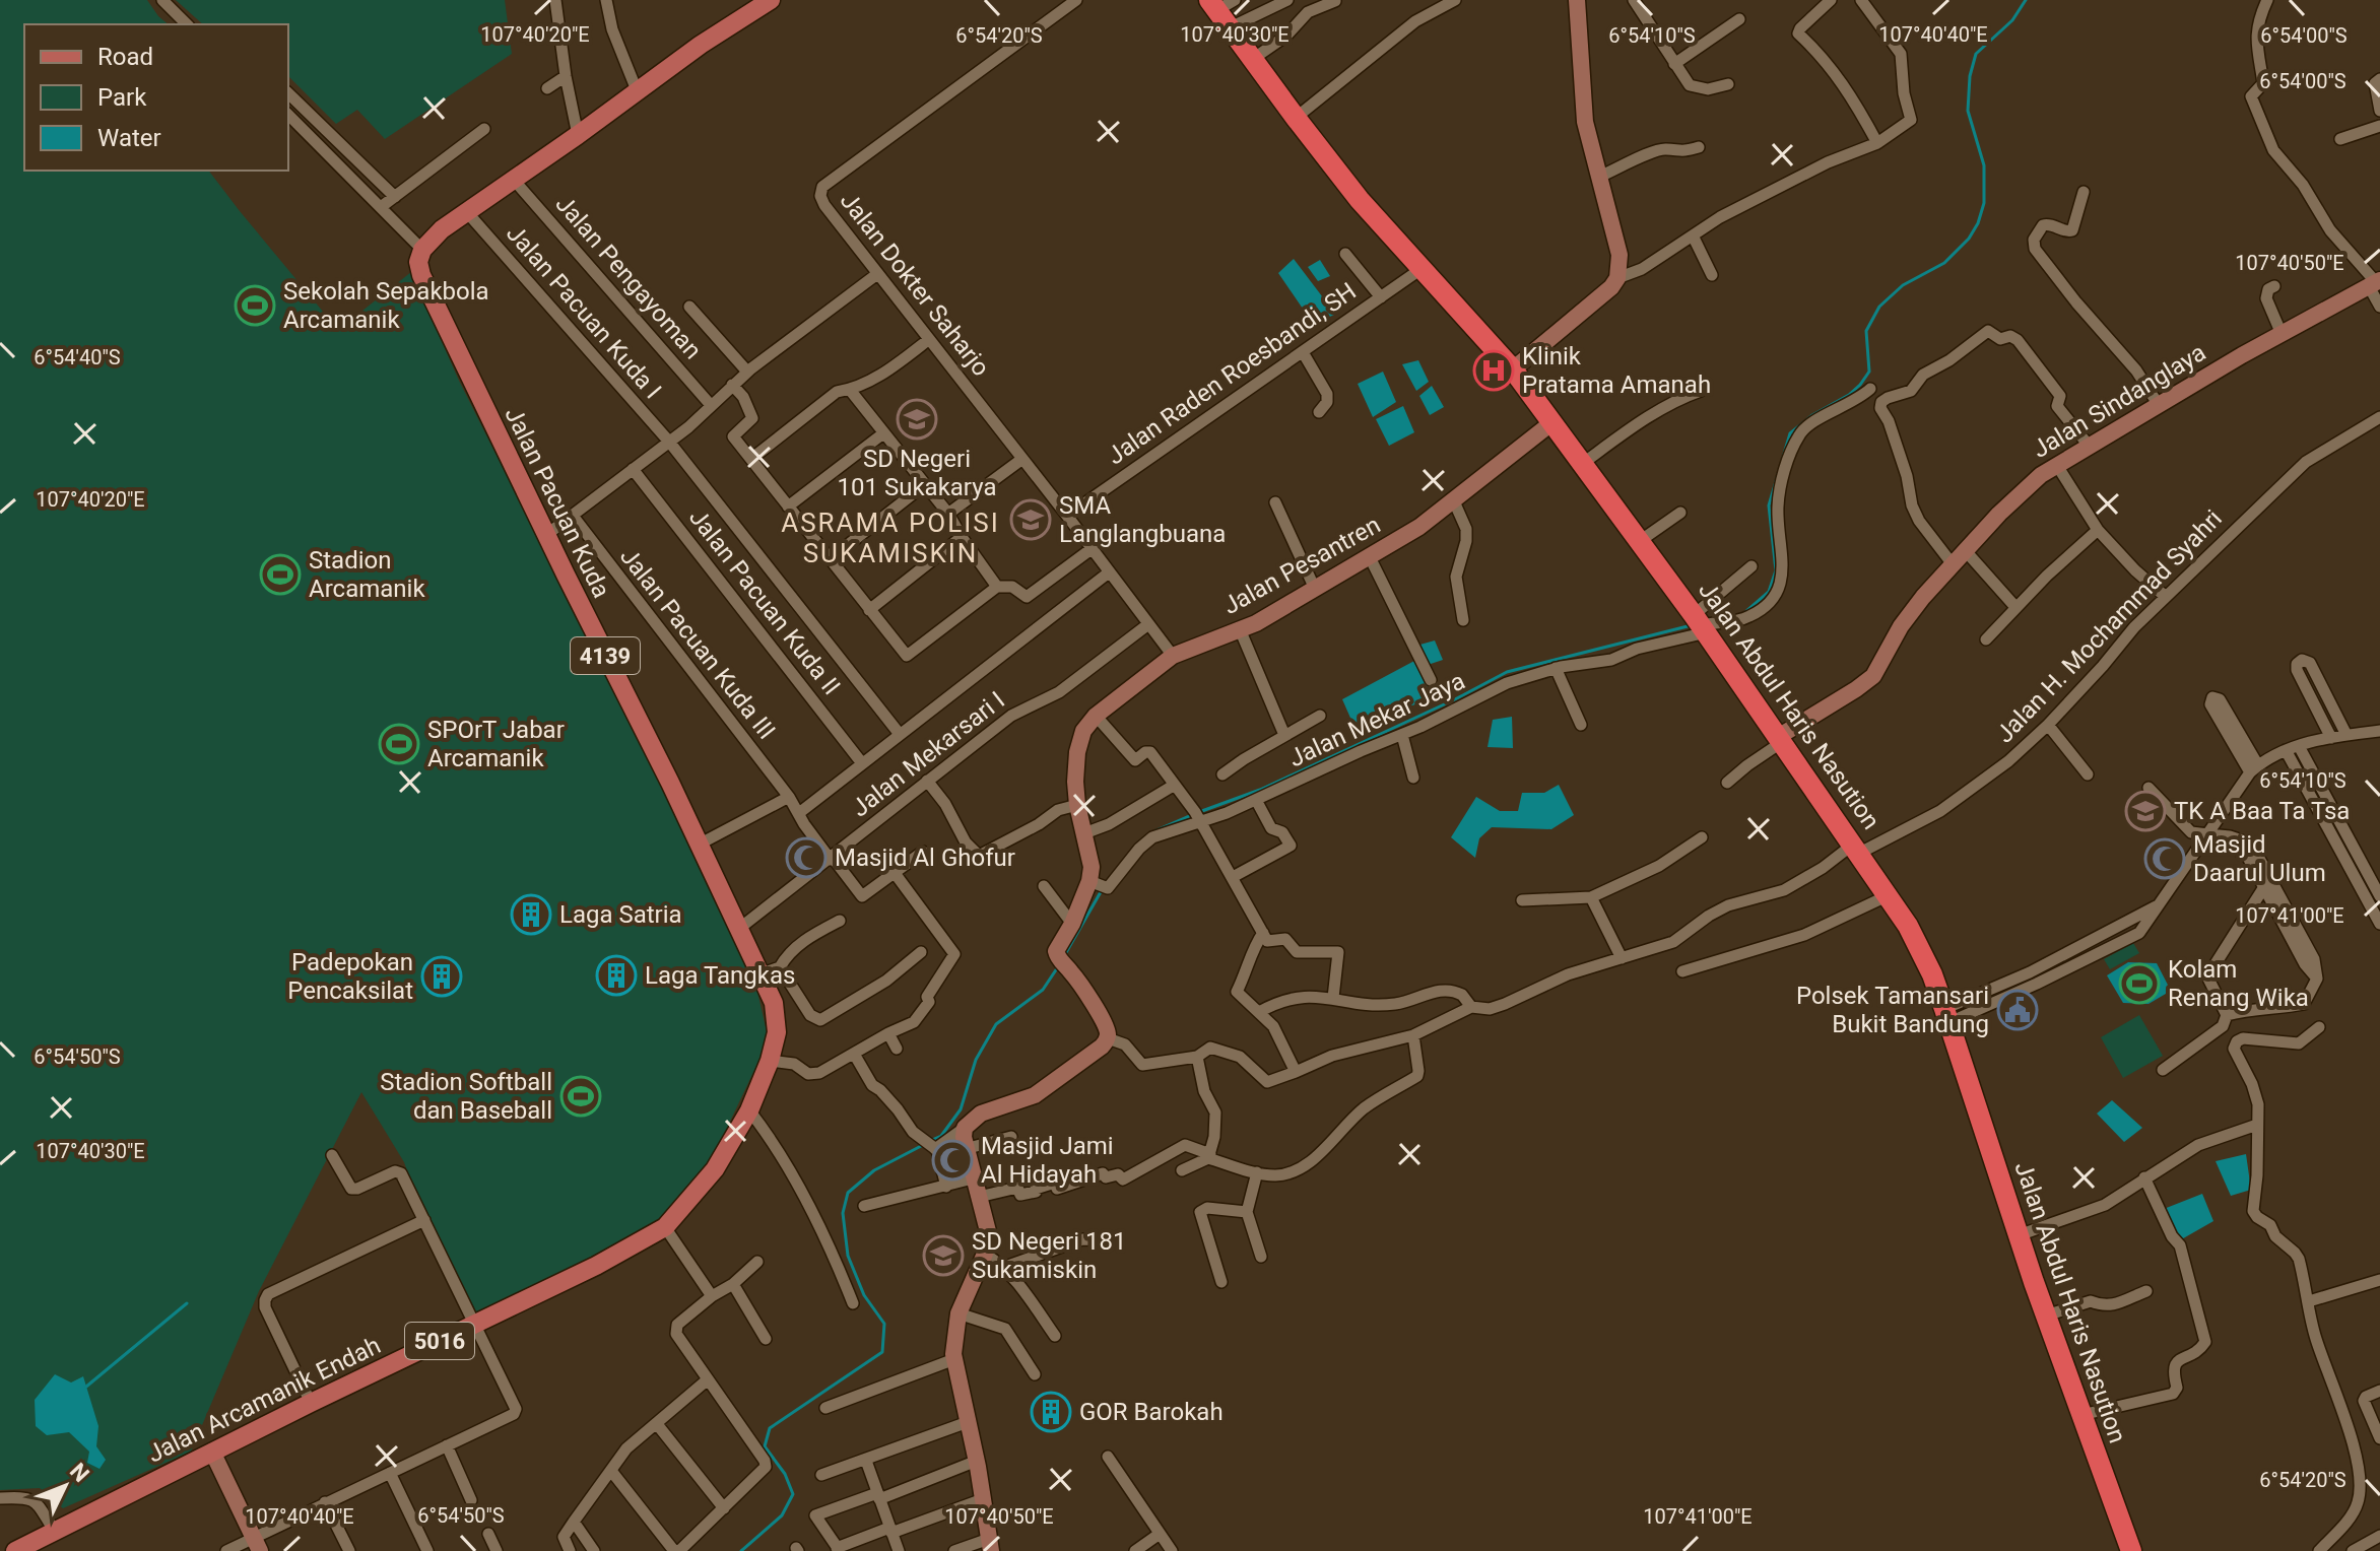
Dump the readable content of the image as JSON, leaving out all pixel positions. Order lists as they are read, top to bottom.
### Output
{
  "streets": {
    "highway": ["Jalan Abdul Haris Nasution"],
    "main road": [
      "Jalan Pacuan Kuda",
      "4139",
      "5016",
      "Jalan Arcamanik Endah"
    ],
    "street": [
      "Jalan Pengayoman",
      "Jalan Dokter Saharjo",
      "Jalan Pacuan Kuda I",
      "Jalan Raden Roesbandi, SH",
      "Jalan Sindanglaya",
      "Jalan Pesantren",
      "Jalan Pacuan Kuda II",
      "Jalan H. Mochammad Syahri",
      "Jalan Pacuan Kuda III",
      "Jalan Mekar Jaya",
      "Jalan Mekarsari I"
    ]
  },
  "crossings": [
    ["Jalan Dokter Saharjo", "Jalan Raden Roesbandi, SH"],
    ["Jalan Dokter Saharjo", "Jalan Pesantren"],
    ["Jalan Dokter Saharjo", "Jalan Mekarsari I"],
    ["Jalan Raden Roesbandi, SH", "Jalan Abdul Haris Nasution"],
    ["Jalan Sindanglaya", "Jalan Abdul Haris Nasution"],
    ["Jalan Pacuan Kuda", "Jalan Mekarsari I"],
    ["Jalan Pacuan Kuda", "Jalan Arcamanik Endah"],
    ["Jalan Pesantren", "Jalan Abdul Haris Nasution"],
    ["Jalan Pesantren", "Jalan Mekar Jaya"],
    ["Jalan H. Mochammad Syahri", "Jalan Abdul Haris Nasution"],
    ["Jalan Pacuan Kuda III", "Jalan Mekarsari I"],
    ["Jalan Abdul Haris Nasution", "Jalan Mekar Jaya"]
  ],
  "districts": ["ASRAMA POLISI SUKAMISKIN"],
  "places": {
    "sports": [
      "Sekolah Sepakbola Arcamanik",
      "Stadion Arcamanik",
      "SPOrT Jabar Arcamanik",
      "Kolam Renang Wika",
      "Stadion Softball dan Baseball"
    ],
    "hospital": ["Klinik Pratama Amanah"],
    "school or university": [
      "SD Negeri 101 Sukakarya",
      "SMA Langlangbuana",
      "TK A Baa Ta Tsa",
      "SD Negeri 181 Sukamiskin"
    ],
    "mosque": ["Masjid Al Ghofur", "Masjid Daarul Ulum", "Masjid Jami Al Hidayah"],
    "building": [
      "Laga Satria",
      "Laga Tangkas",
      "Padepokan Pencaksilat",
      "GOR Barokah"
    ],
    "public building": ["Polsek Tamansari Bukit Bandung"]
  },
  "legend": ["Road", "Park", "Water"],
  "north": "top right",
  "coordinates": [
    "107°40'20\"E",
    "107°40'30\"E",
    "107°40'40\"E",
    "6°54'20\"S",
    "6°54'10\"S",
    "6°54'00\"S",
    "107°40'50\"E",
    "6°54'40\"S",
    "107°41'00\"E",
    "6°54'50\"S"
  ]
}
